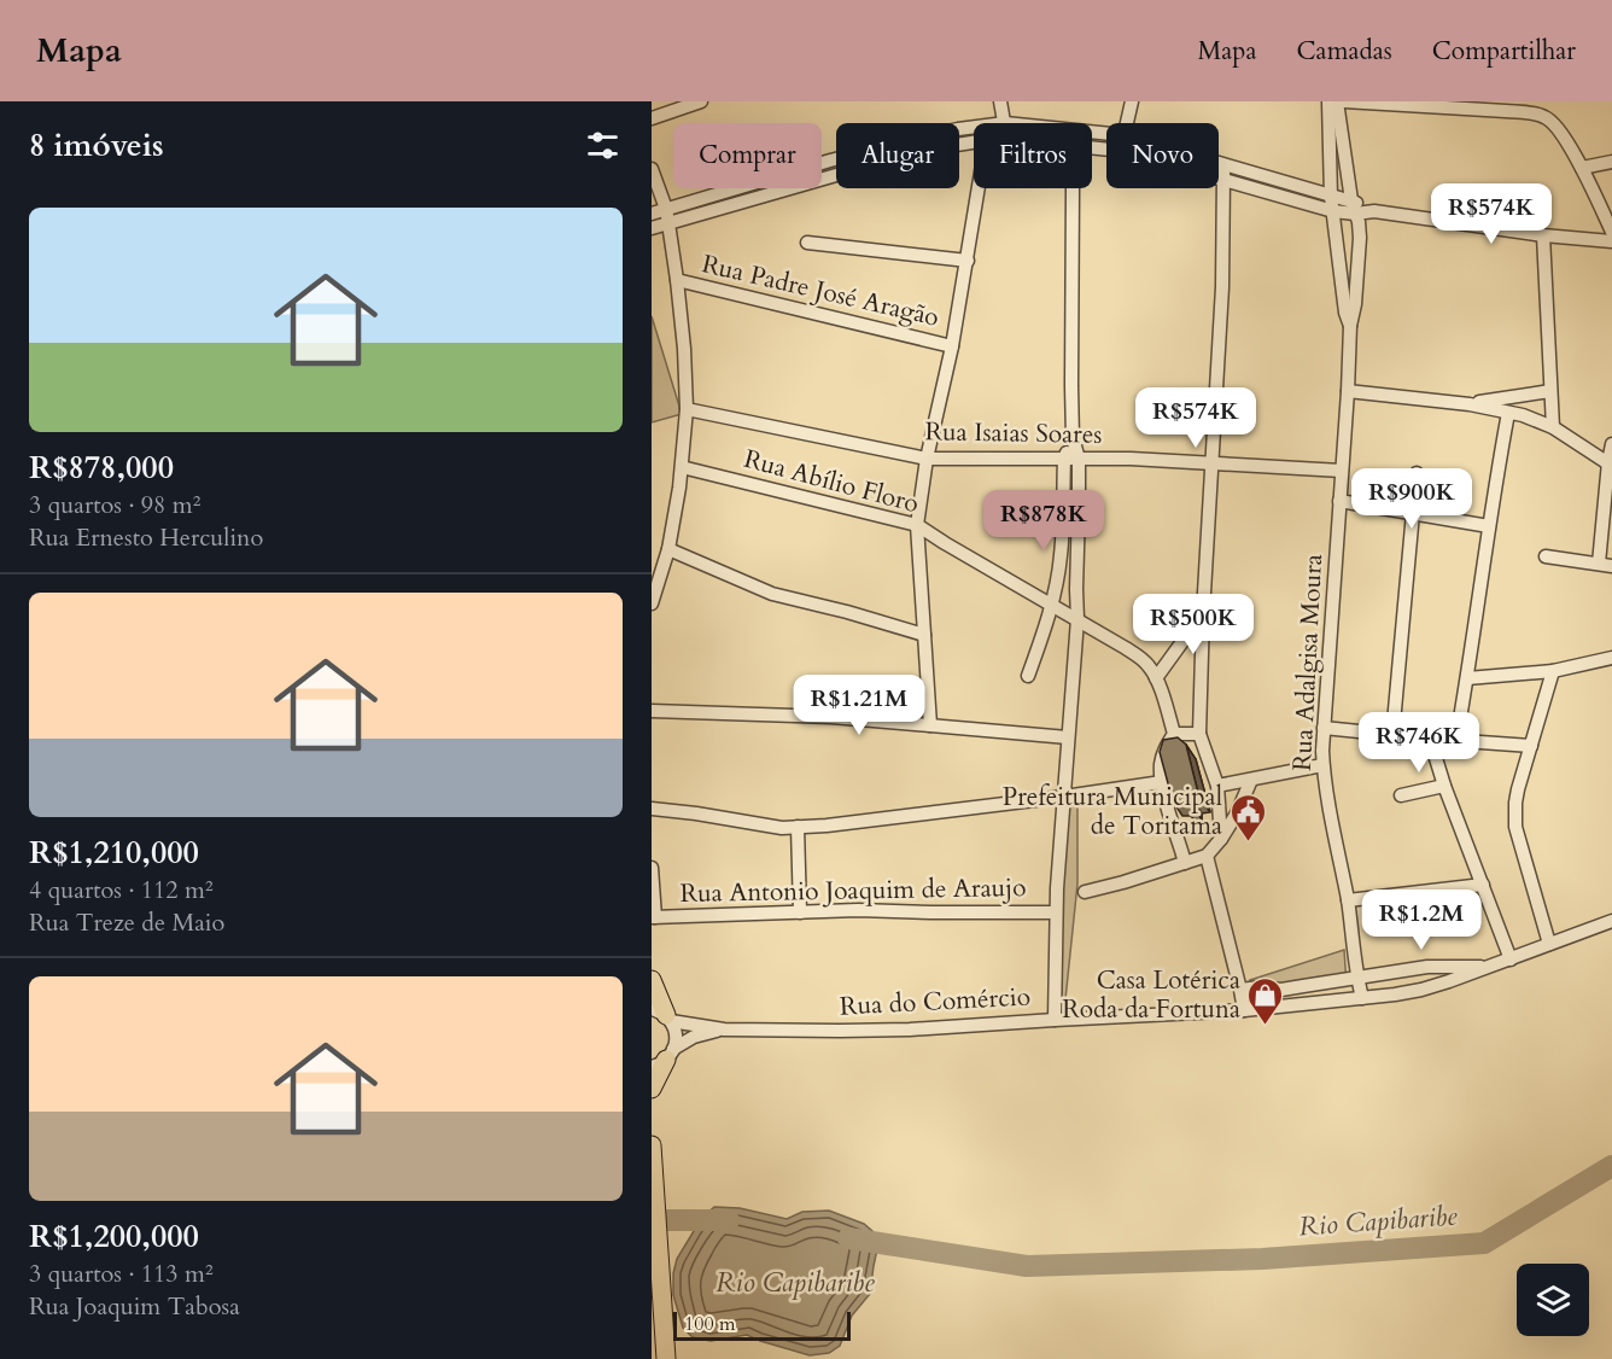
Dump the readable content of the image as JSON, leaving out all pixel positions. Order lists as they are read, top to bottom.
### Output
{
  "streets": {
    "street": [
      "Rua Padre José Aragão",
      "Rua Isaias Soares",
      "Rua Abílio Floro",
      "Rua Adalgisa Moura",
      "Rua Antonio Joaquim de Araujo",
      "Rua do Comércio"
    ]
  },
  "crossings": [
    ["Rua Isaias Soares", "Rua Adalgisa Moura"],
    ["Rua Adalgisa Moura", "Rua do Comércio"]
  ],
  "water": ["Rio Capibaribe"],
  "places": {
    "public building": ["Prefeitura Municipal de Toritama"],
    "shop": ["Casa Lotérica Roda da Fortuna"]
  },
  "scale_bar": "100 m",
  "page": {
    "header": "Mapa",
    "nav": ["Mapa", "Camadas", "Compartilhar"],
    "heading": "8 imóveis",
    "chip": [
      "Comprar",
      "Alugar",
      "Filtros",
      "Novo"
    ],
    "price": [
      "R$574K",
      "R$574K",
      "R$900K",
      "R$878K",
      "R$500K",
      "R$1.21M",
      "R$746K",
      "R$1.2M"
    ],
    "list": [
      {
        "name": "R$878,000",
        "note": "3 quartos · 98 m² · Rua Ernesto Herculino"
      },
      {
        "name": "R$1,210,000",
        "note": "4 quartos · 112 m² · Rua Treze de Maio"
      },
      {
        "name": "R$1,200,000",
        "note": "3 quartos · 113 m² · Rua Joaquim Tabosa"
      }
    ],
    "scale": "100 m"
  }
}
